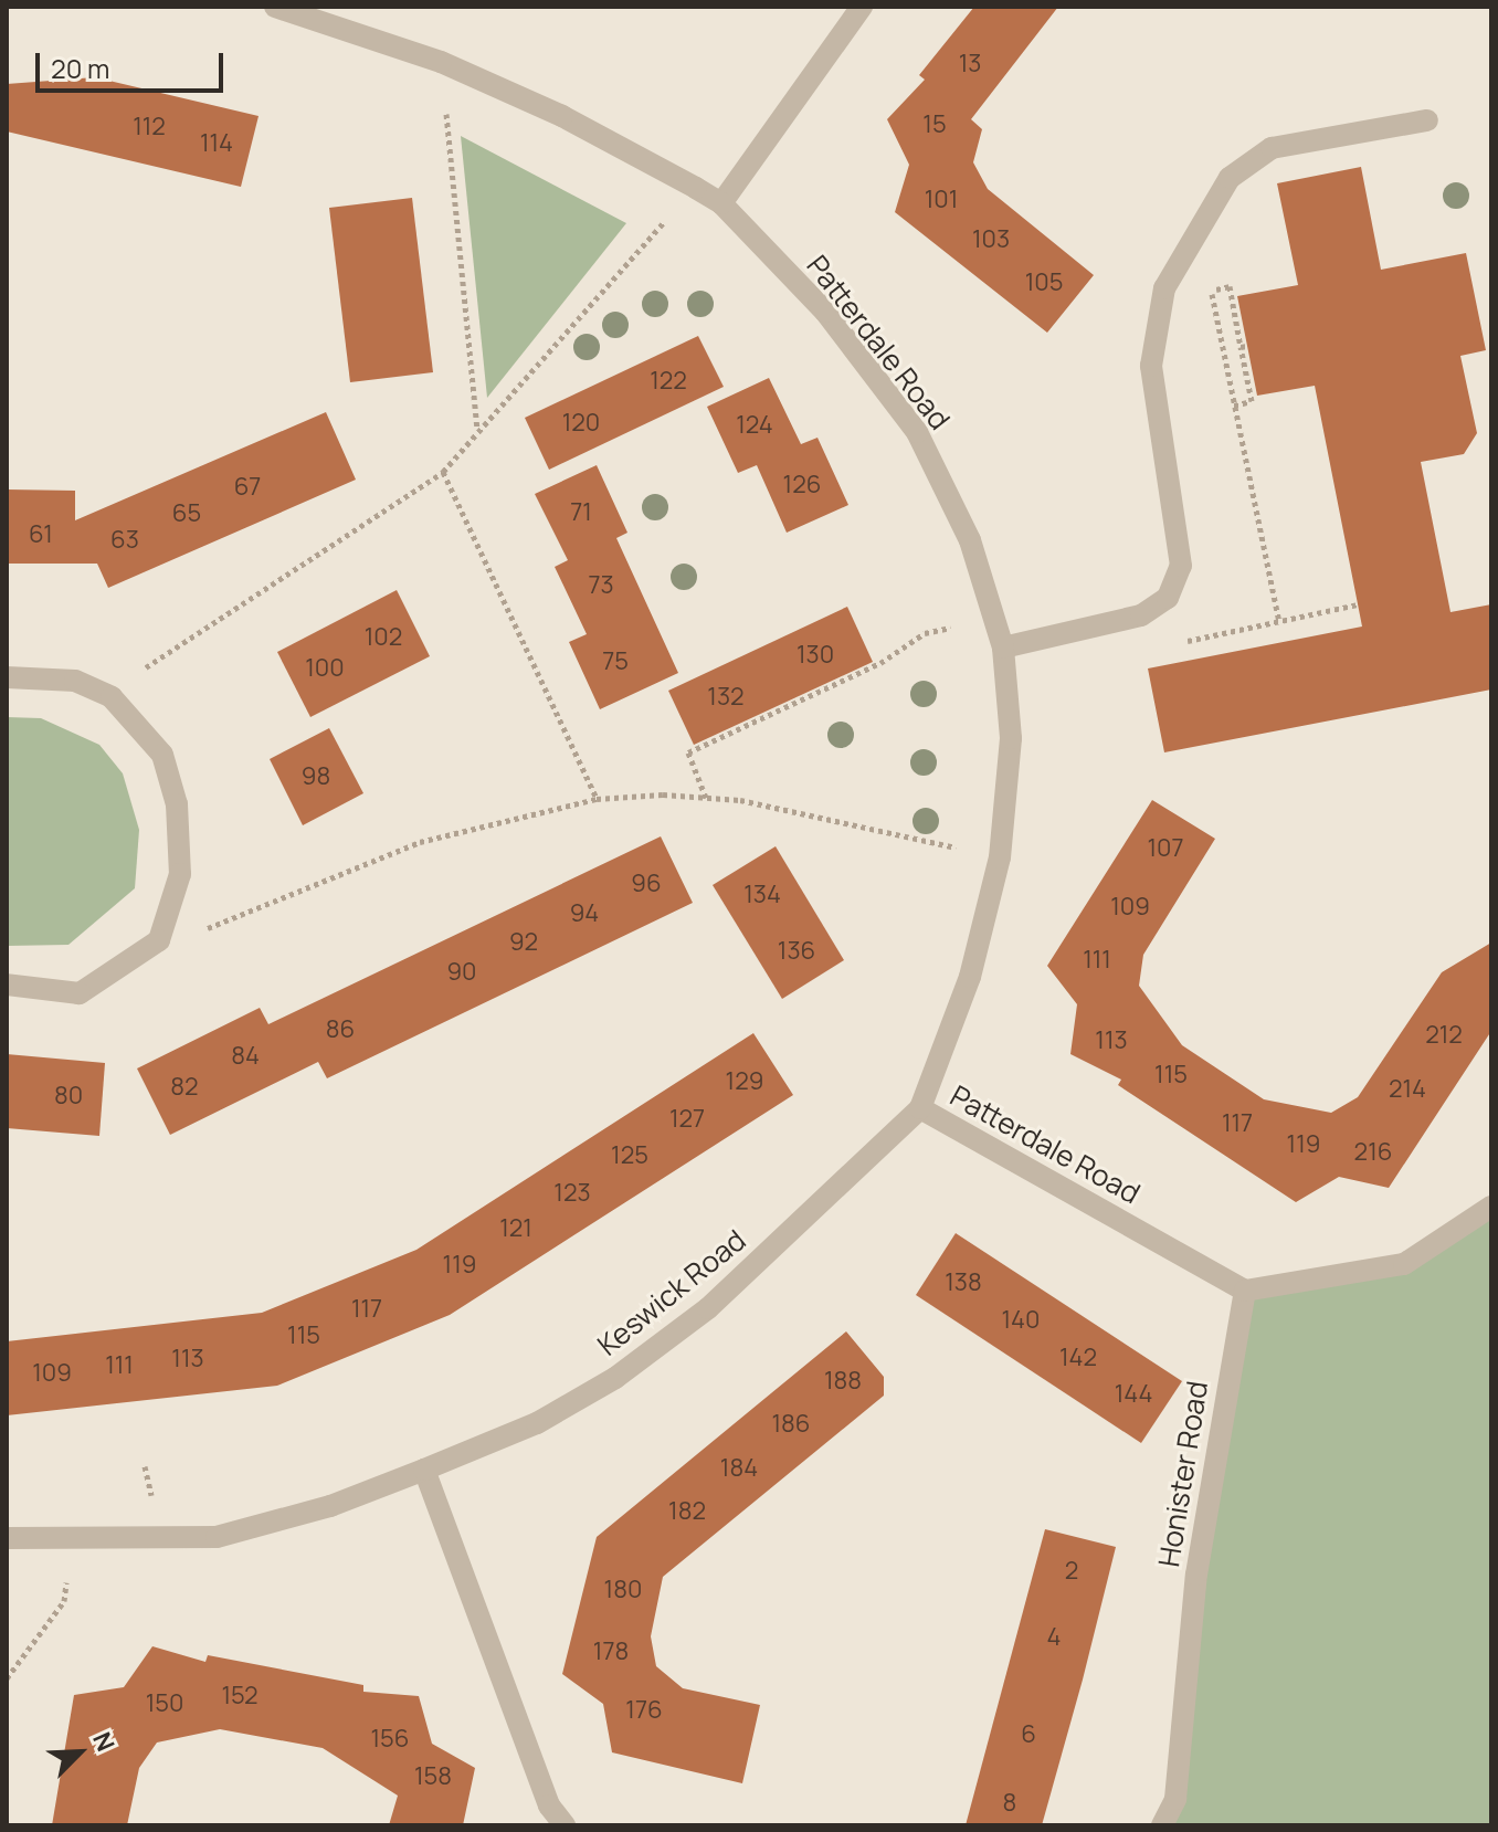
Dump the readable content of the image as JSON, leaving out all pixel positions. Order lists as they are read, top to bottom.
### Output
{
  "streets": {
    "street": ["Patterdale Road", "Keswick Road", "Honister Road"]
  },
  "crossings": [
    ["Patterdale Road", "Keswick Road"],
    ["Patterdale Road", "Honister Road"]
  ],
  "house_numbers": [
    "13",
    "15",
    "112",
    "114",
    "101",
    "103",
    "105",
    "122",
    "120",
    "124",
    "126",
    "67",
    "71",
    "65",
    "61",
    "63",
    "73",
    "102",
    "130",
    "75",
    "100",
    "132",
    "98",
    "107",
    "96",
    "134",
    "109",
    "94",
    "92",
    "136",
    "111",
    "90",
    "86",
    "212",
    "113",
    "84",
    "115",
    "129",
    "82",
    "214",
    "80",
    "127",
    "117",
    "119",
    "216",
    "125",
    "123",
    "121",
    "119",
    "138",
    "117",
    "140",
    "115",
    "142",
    "113",
    "111",
    "109",
    "188",
    "144",
    "186",
    "184",
    "182",
    "2",
    "180",
    "4",
    "178",
    "152",
    "150",
    "176",
    "6",
    "156",
    "158",
    "8"
  ],
  "scale_bar": "20 m",
  "north": "top right"
}
